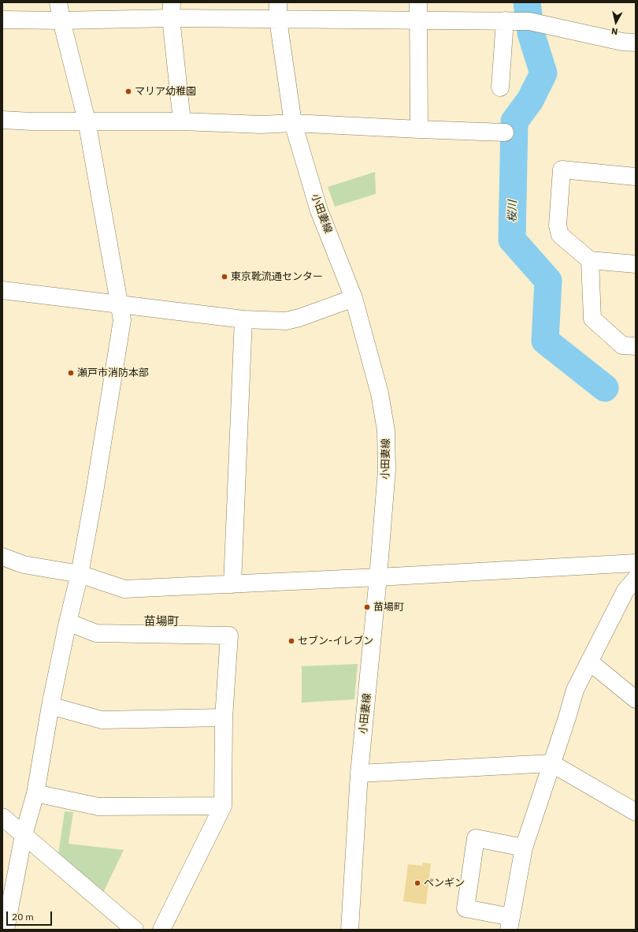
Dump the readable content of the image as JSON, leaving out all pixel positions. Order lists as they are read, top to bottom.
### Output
{
  "streets": {
    "street": ["小田妻線"]
  },
  "districts": ["苗場町"],
  "water": ["桜川"],
  "places": [
    "マリア幼稚園",
    "東京靴流通センター",
    "瀬戸市消防本部",
    "苗場町",
    "セブン-イレブン",
    "ペンギン"
  ],
  "scale_bar": "20 m",
  "north": "bottom"
}
